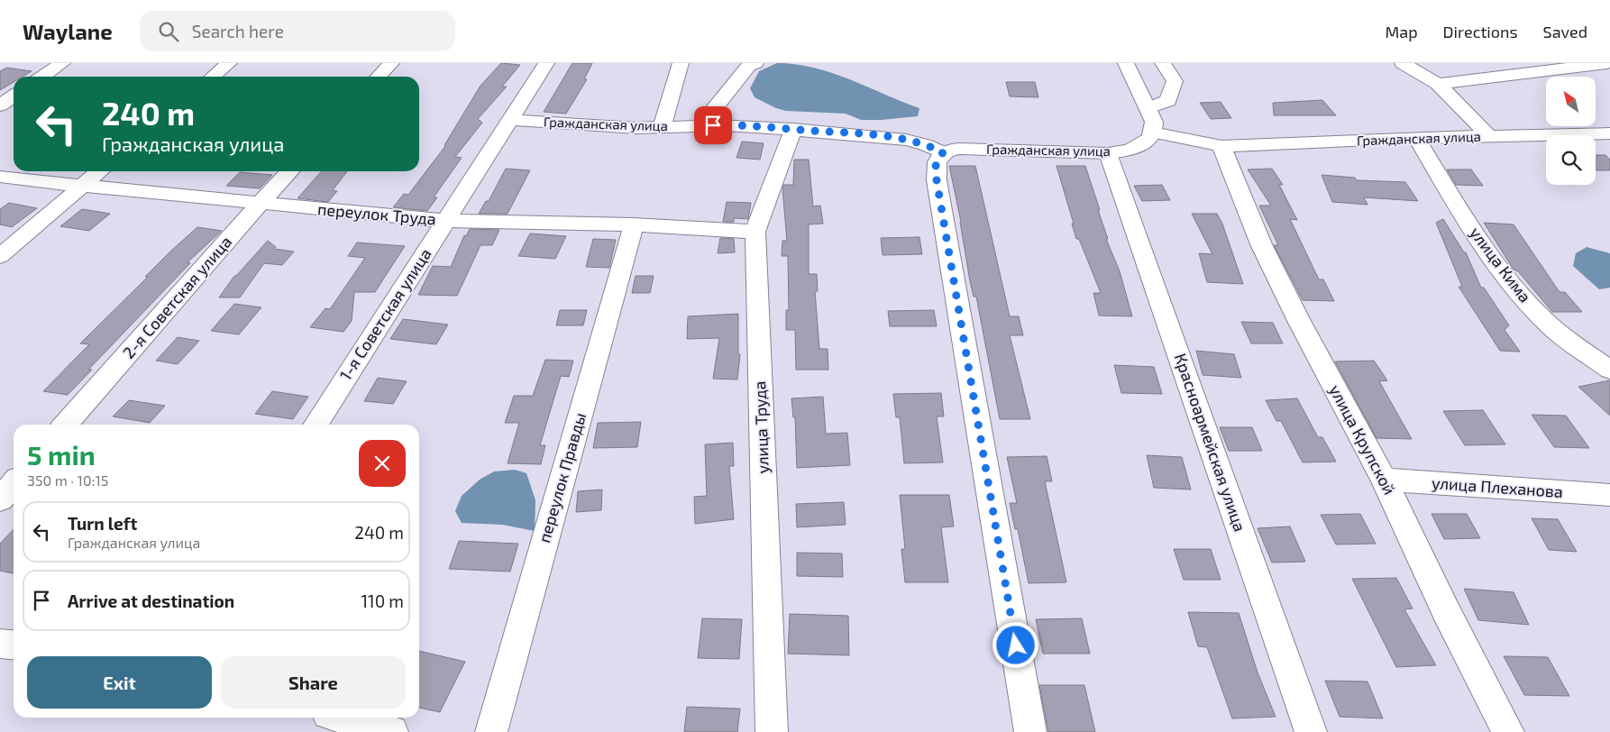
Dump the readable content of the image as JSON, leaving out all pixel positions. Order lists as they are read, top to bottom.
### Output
{
  "streets": {
    "street": [
      "Гражданская улица",
      "переулок Труда",
      "улица Кима",
      "2-я Советская улица",
      "1-я Советская улица",
      "улица Труда",
      "улица Крупской",
      "Красноармейская улица",
      "переулок Правды",
      "улица Плеханова"
    ]
  },
  "crossings": [
    ["Гражданская улица", "улица Кима"],
    ["Гражданская улица", "1-я Советская улица"],
    ["Гражданская улица", "улица Труда"],
    ["Гражданская улица", "улица Крупской"],
    ["Гражданская улица", "Красноармейская улица"],
    ["переулок Труда", "2-я Советская улица"],
    ["переулок Труда", "1-я Советская улица"],
    ["переулок Труда", "улица Труда"],
    ["переулок Труда", "переулок Правды"],
    ["улица Крупской", "улица Плеханова"]
  ],
  "north": "top left",
  "page": {
    "header": "Waylane",
    "search": "Search here",
    "nav": ["Map", "Directions", "Saved"],
    "turn": ["240 m", "Гражданская улица"],
    "heading": ["5 min", "350 m · 10:15"],
    "list": [
      {
        "name": "Turn left",
        "note": "Гражданская улица",
        "value": "240 m"
      },
      {
        "name": "Arrive at destination",
        "value": "110 m"
      }
    ],
    "buttons": ["Exit", "Share"]
  }
}
